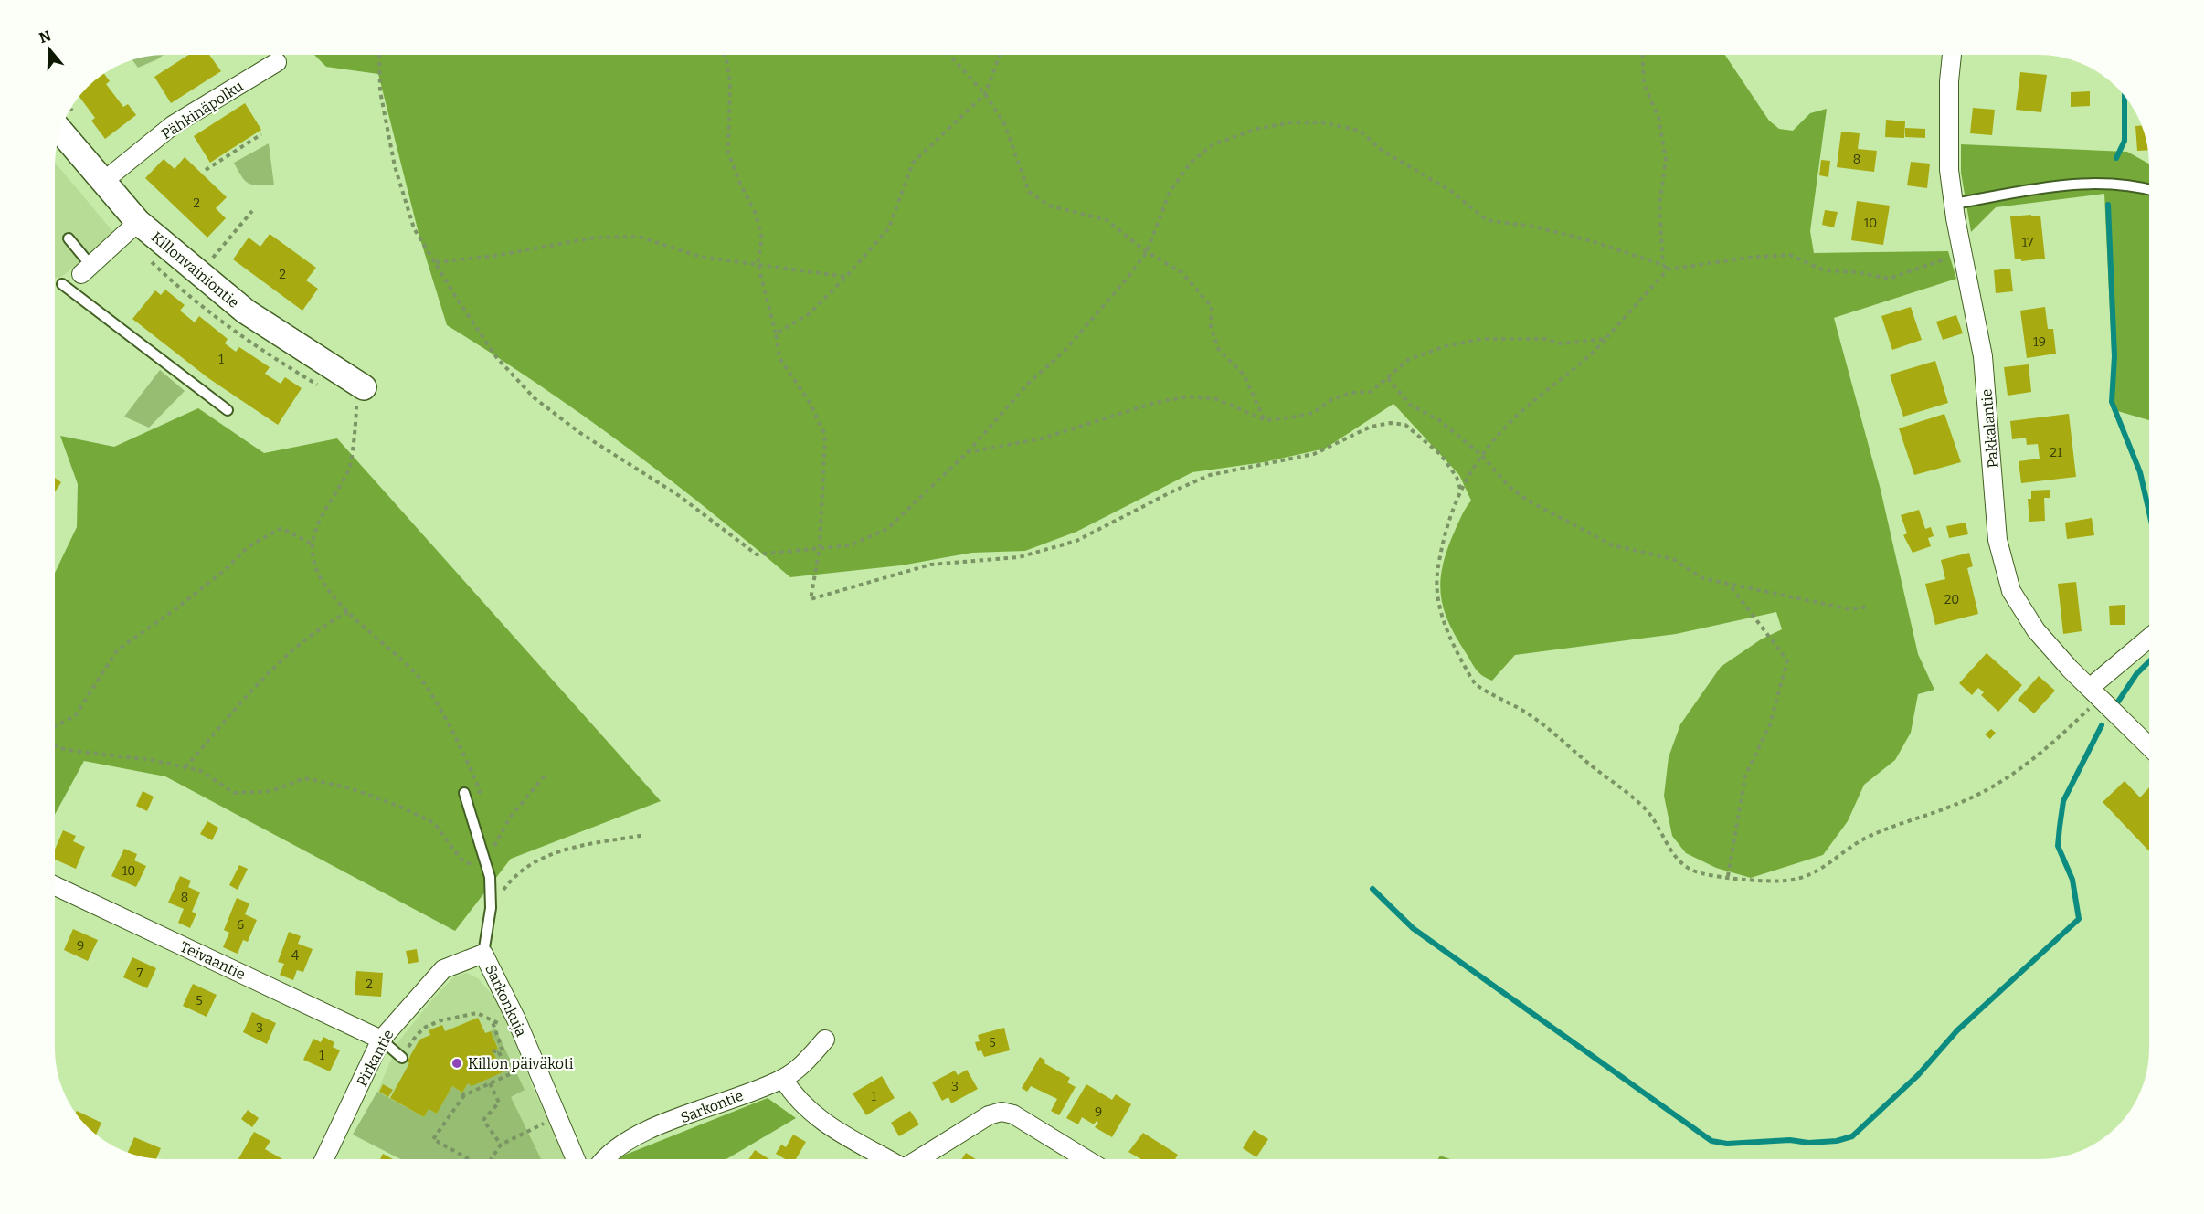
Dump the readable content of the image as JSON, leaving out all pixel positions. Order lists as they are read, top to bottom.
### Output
{
  "streets": {
    "street": [
      "Pähkinäpolku",
      "Killonvainiontie",
      "Pakkalantie",
      "Teivaantie",
      "Sarkonkuja",
      "Pirkantie",
      "Sarkontie"
    ]
  },
  "crossings": [
    ["Pähkinäpolku", "Killonvainiontie"],
    ["Teivaantie", "Pirkantie"],
    ["Sarkonkuja", "Pirkantie"]
  ],
  "places": ["Killon päiväkoti"],
  "house_numbers": [
    "8",
    "2",
    "10",
    "17",
    "2",
    "19",
    "1",
    "21",
    "20",
    "10",
    "8",
    "6",
    "9",
    "4",
    "7",
    "2",
    "5",
    "3",
    "5",
    "1",
    "3",
    "1",
    "9"
  ],
  "north": "top"
}
